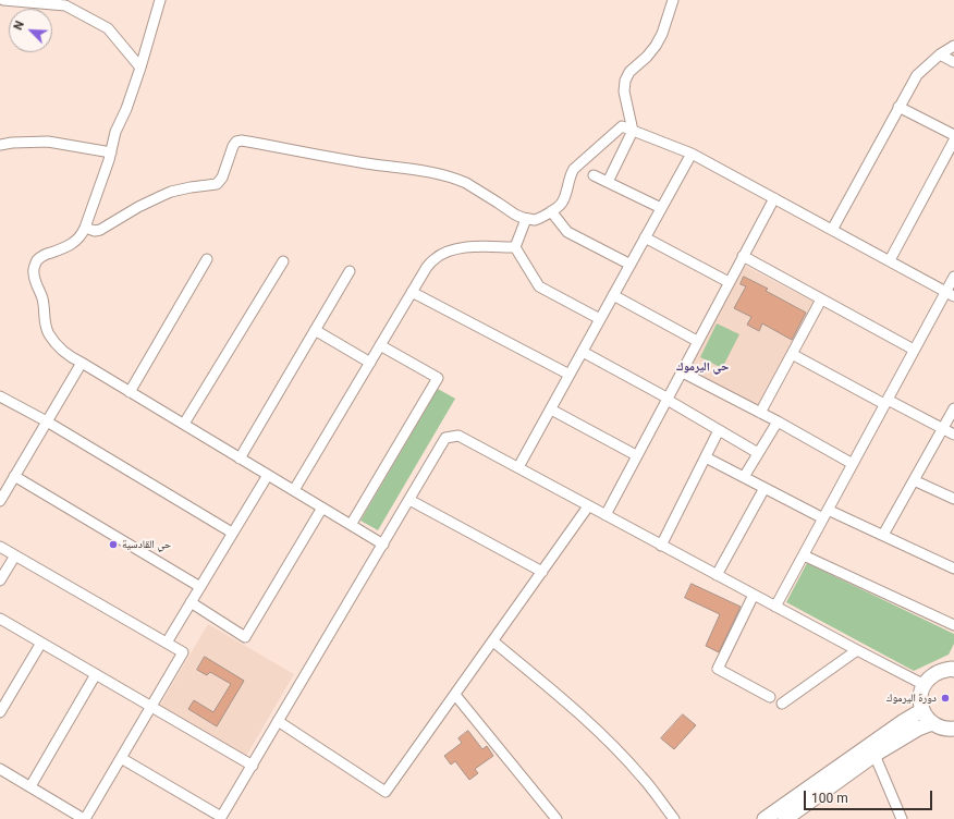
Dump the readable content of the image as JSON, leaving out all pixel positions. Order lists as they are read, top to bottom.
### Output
{
  "districts": ["حي اليرموك"],
  "places": ["حي القادسية", "دورة اليرموك"],
  "scale_bar": "100 m",
  "north": "top left"
}
